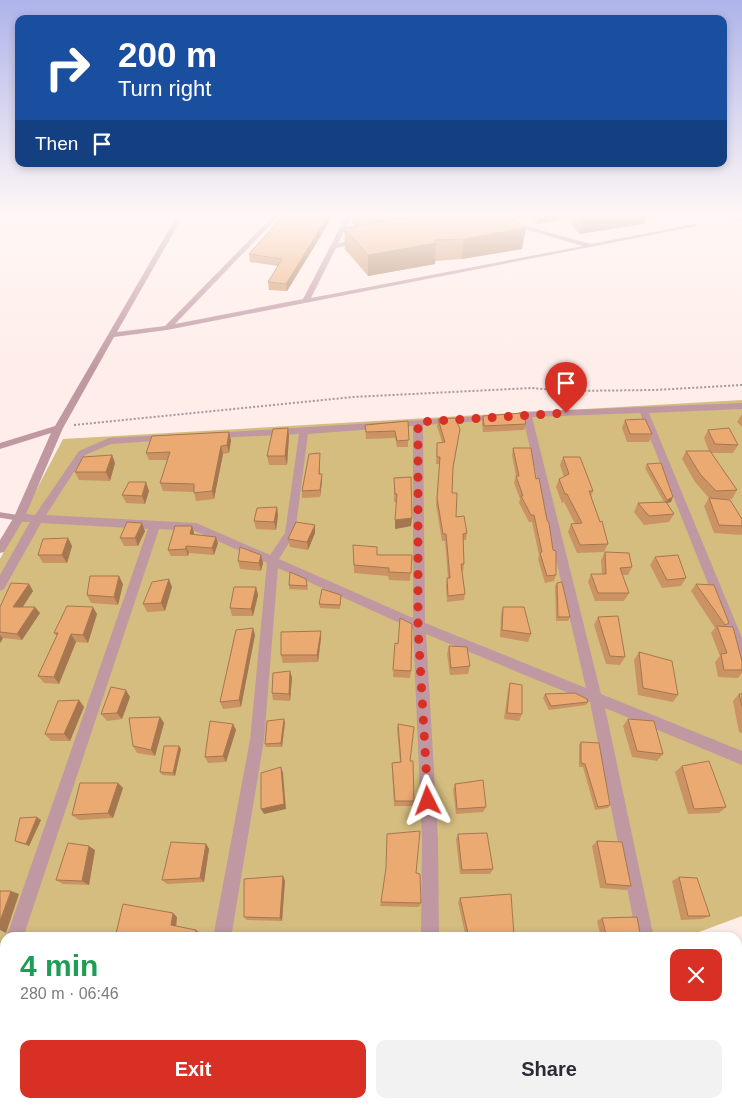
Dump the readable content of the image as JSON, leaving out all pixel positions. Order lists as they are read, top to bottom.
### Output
{
  "page": {
    "turn": ["200 m", "Turn right"],
    "then": "Then",
    "heading": ["4 min", "280 m · 06:46"],
    "buttons": ["Exit", "Share"]
  }
}
